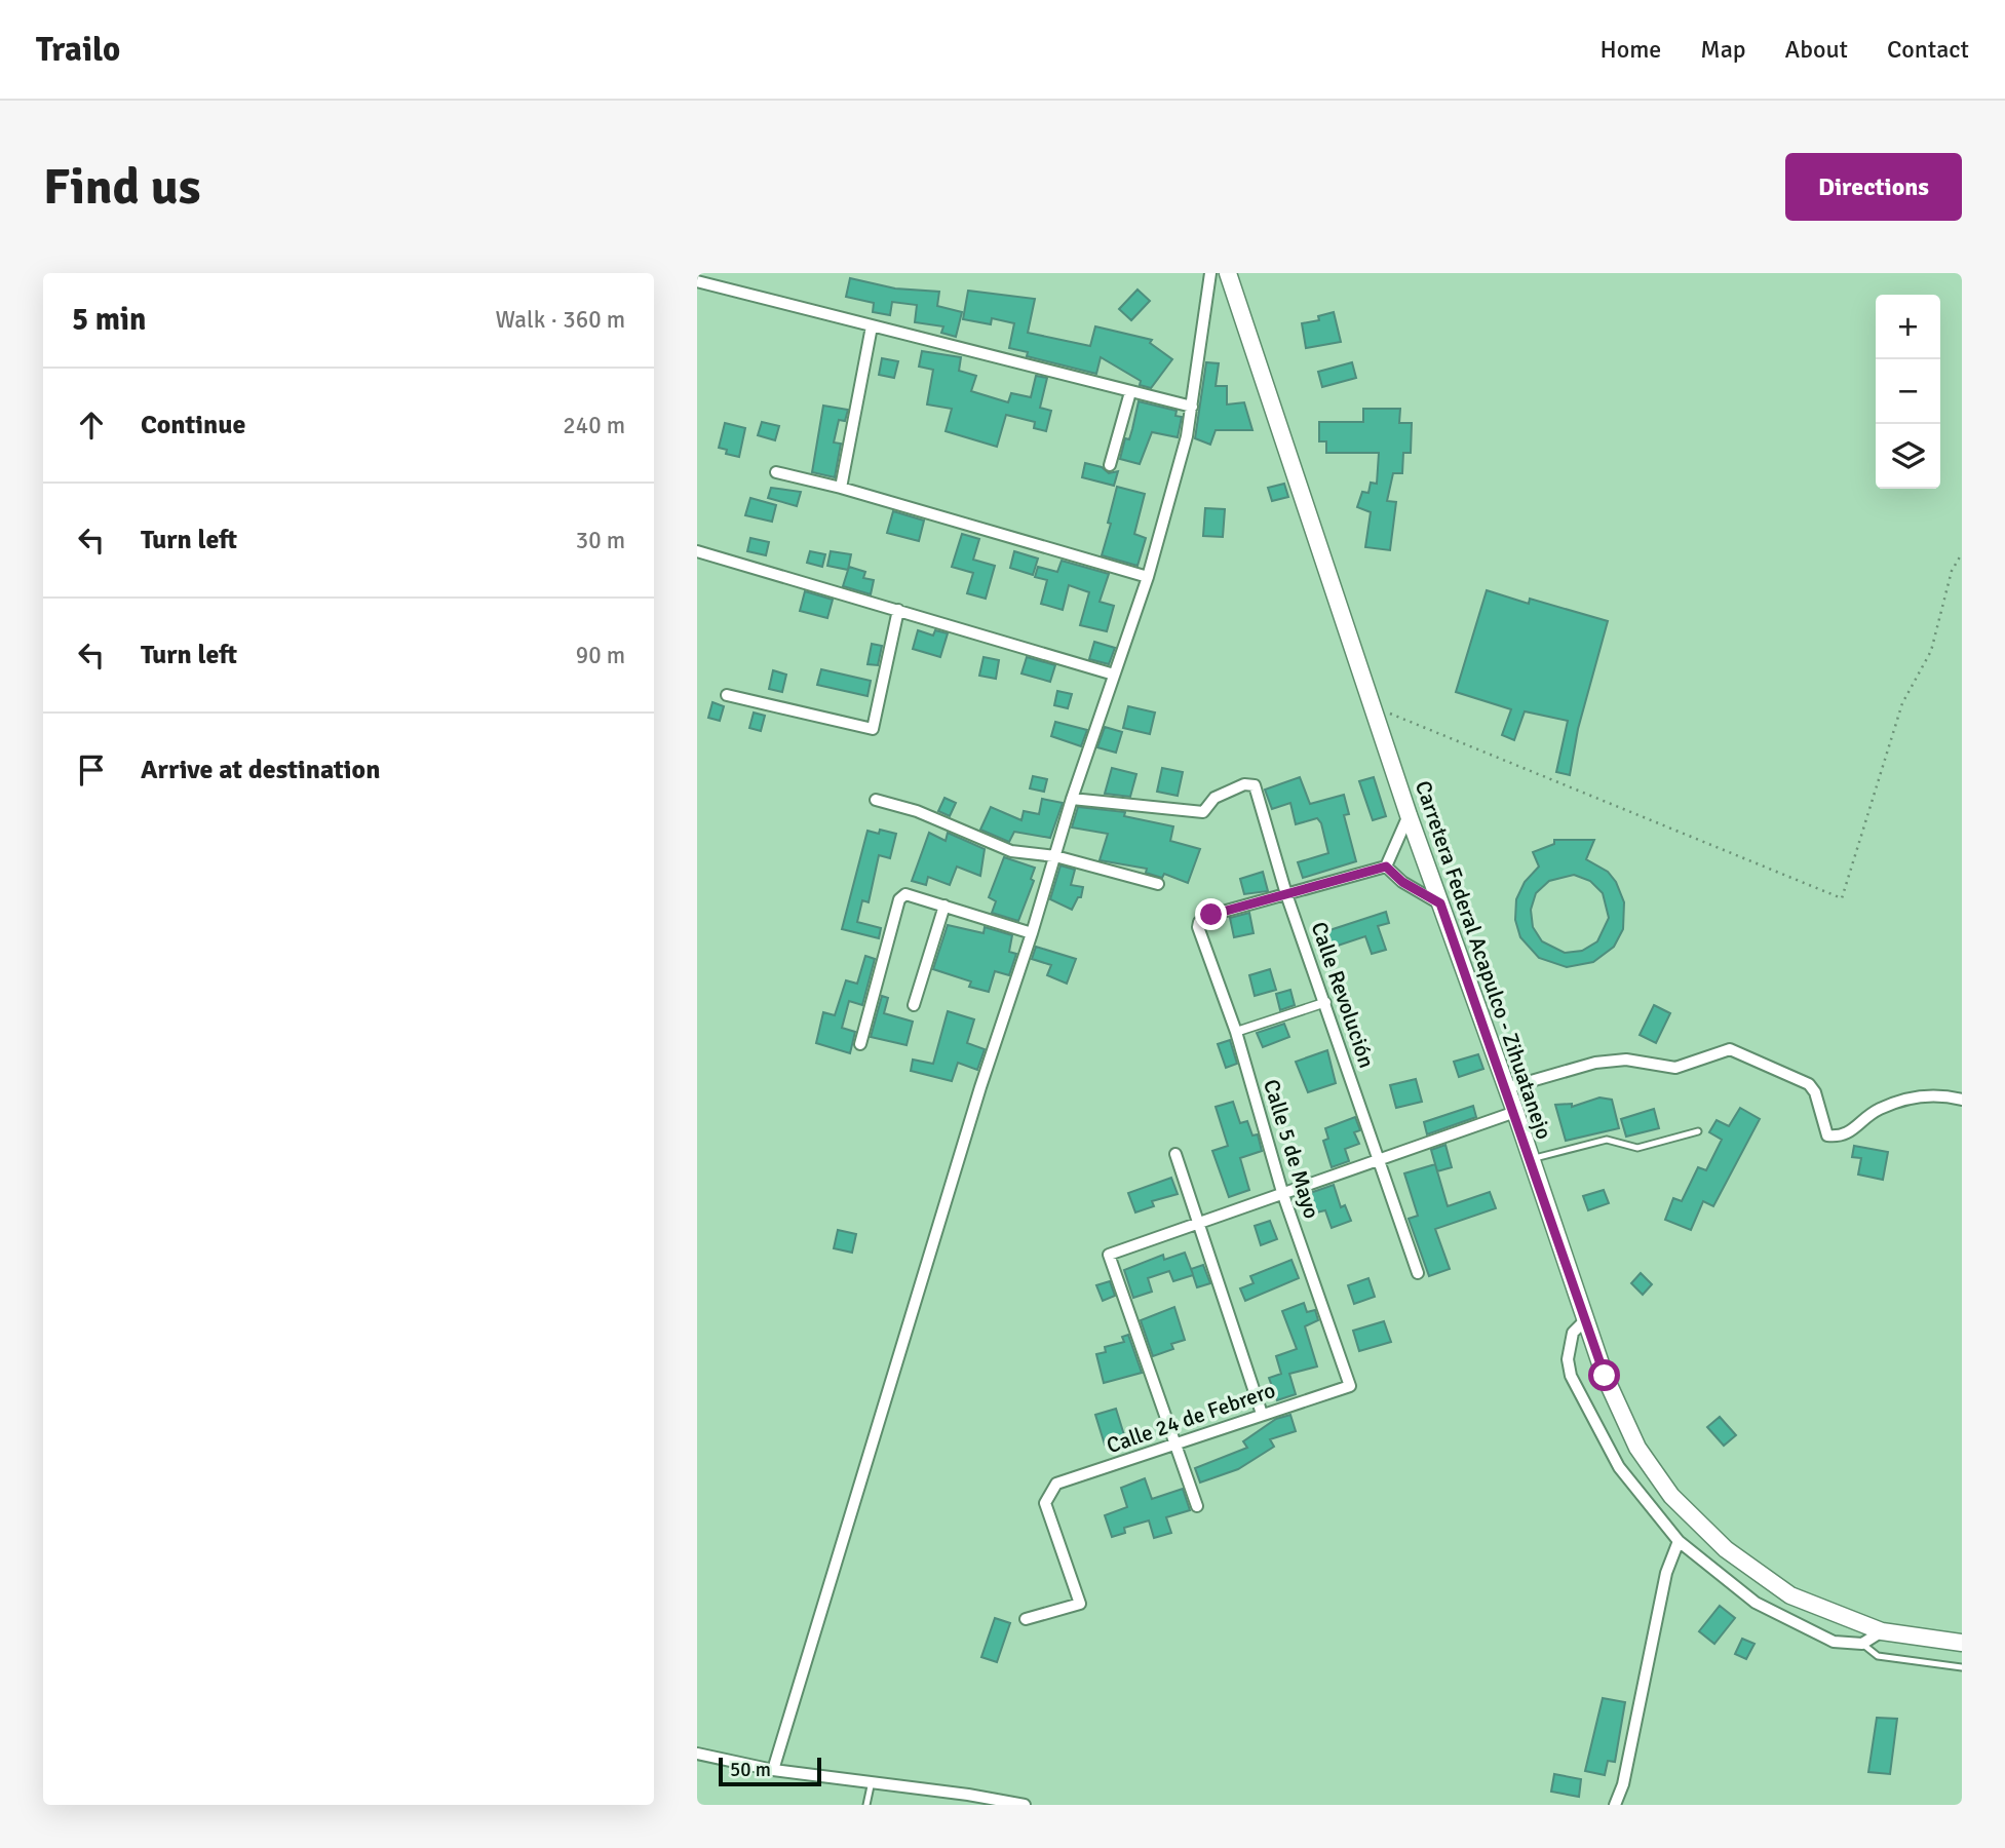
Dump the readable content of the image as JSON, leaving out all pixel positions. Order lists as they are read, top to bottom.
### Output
{
  "streets": {
    "main road": ["Carretera Federal Acapulco - Zihuatanejo"],
    "street": ["Calle Revolución", "Calle 5 de Mayo", "Calle 24 de Febrero"]
  },
  "crossings": [
    ["Calle Revolución", "Calle 5 de Mayo"],
    ["Calle 5 de Mayo", "Calle 24 de Febrero"]
  ],
  "scale_bar": "50 m",
  "page": {
    "header": "Trailo",
    "nav": [
      "Home",
      "Map",
      "About",
      "Contact"
    ],
    "buttons": "Directions",
    "title": "Find us",
    "heading": ["5 min", "Walk · 360 m"],
    "map_buttons": ["+", "−"],
    "list": [
      ["Continue", "240 m"],
      ["Turn left", "30 m"],
      ["Turn left", "90 m"],
      "Arrive at destination"
    ],
    "scale": "50 m"
  }
}
